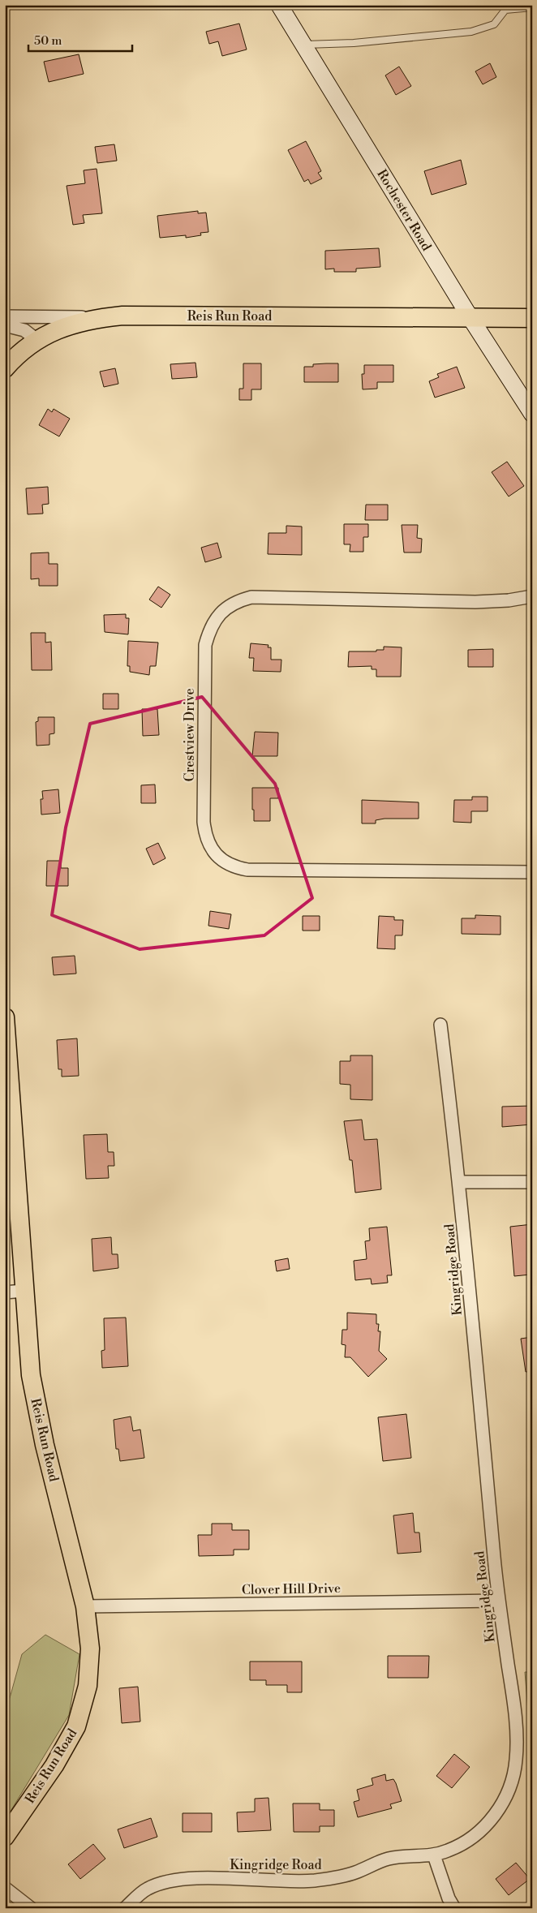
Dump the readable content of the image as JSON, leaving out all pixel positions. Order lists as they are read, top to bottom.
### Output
{
  "streets": {
    "main road": ["Reis Run Road"],
    "street": [
      "Rochester Road",
      "Crestview Drive",
      "Kingridge Road",
      "Clover Hill Drive"
    ]
  },
  "crossings": [
    ["Rochester Road", "Reis Run Road"],
    ["Reis Run Road", "Clover Hill Drive"],
    ["Kingridge Road", "Clover Hill Drive"]
  ],
  "scale_bar": "50 m"
}
